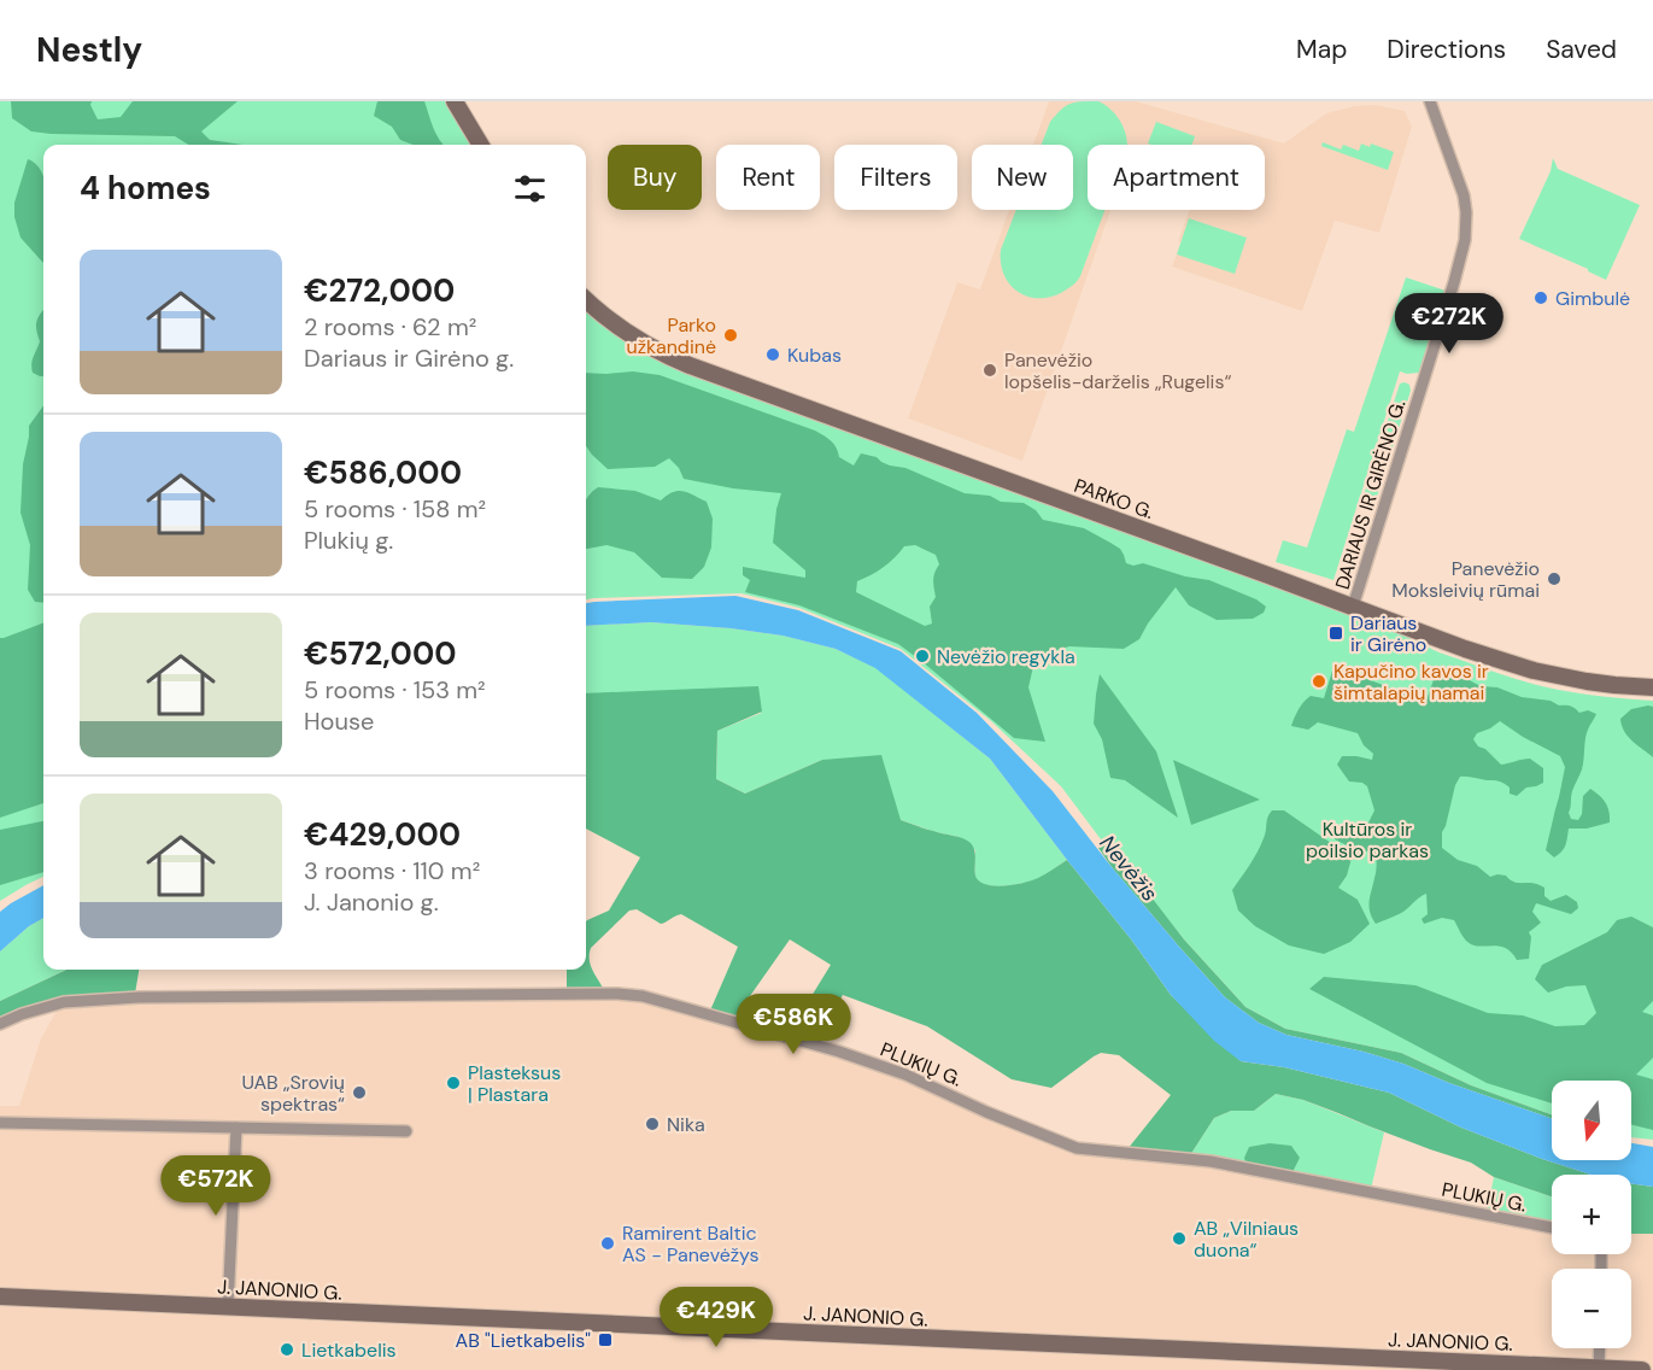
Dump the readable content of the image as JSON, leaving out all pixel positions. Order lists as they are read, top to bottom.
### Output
{
  "streets": {
    "main road": ["PARKO G.", "J. JANONIO G."],
    "street": ["DARIAUS IR GIRĖNO G.", "PLUKIŲ G."]
  },
  "crossings": [
    ["DARIAUS IR GIRĖNO G.", "PARKO G."]
  ],
  "water": ["Nevėžis"],
  "parks": ["Kultūros ir poilsio parkas"],
  "places": {
    "other": [
      "Gimbulė",
      "Parko užkandinė",
      "Kubas",
      "Panevėžio lopšelis-darželis „Rugelis“",
      "Panevėžio Moksleivių rūmai",
      "Nevėžio regykla",
      "Kapučino kavos ir šimtalapių namai",
      "Plasteksus | Plastara",
      "UAB „Srovių spektras“",
      "Nika",
      "AB „Vilniaus duona“",
      "Ramirent Baltic AS - Panevėžys",
      "Lietkabelis"
    ],
    "transit": ["Dariaus ir Girėno", "AB \"Lietkabelis\""]
  },
  "north": "bottom",
  "page": {
    "header": "Nestly",
    "nav": ["Map", "Directions", "Saved"],
    "chip": [
      "Buy",
      "Rent",
      "Filters",
      "New",
      "Apartment"
    ],
    "heading": "4 homes",
    "list": [
      {
        "name": "€272,000",
        "note": "2 rooms · 62 m² · Dariaus ir Girėno g."
      },
      {
        "name": "€586,000",
        "note": "5 rooms · 158 m² · Plukių g."
      },
      {
        "name": "€572,000",
        "note": "5 rooms · 153 m² · House"
      },
      {
        "name": "€429,000",
        "note": "3 rooms · 110 m² · J. Janonio g."
      }
    ],
    "price": [
      "€272K",
      "€586K",
      "€572K",
      "€429K"
    ],
    "map_buttons": ["+", "−"]
  }
}
